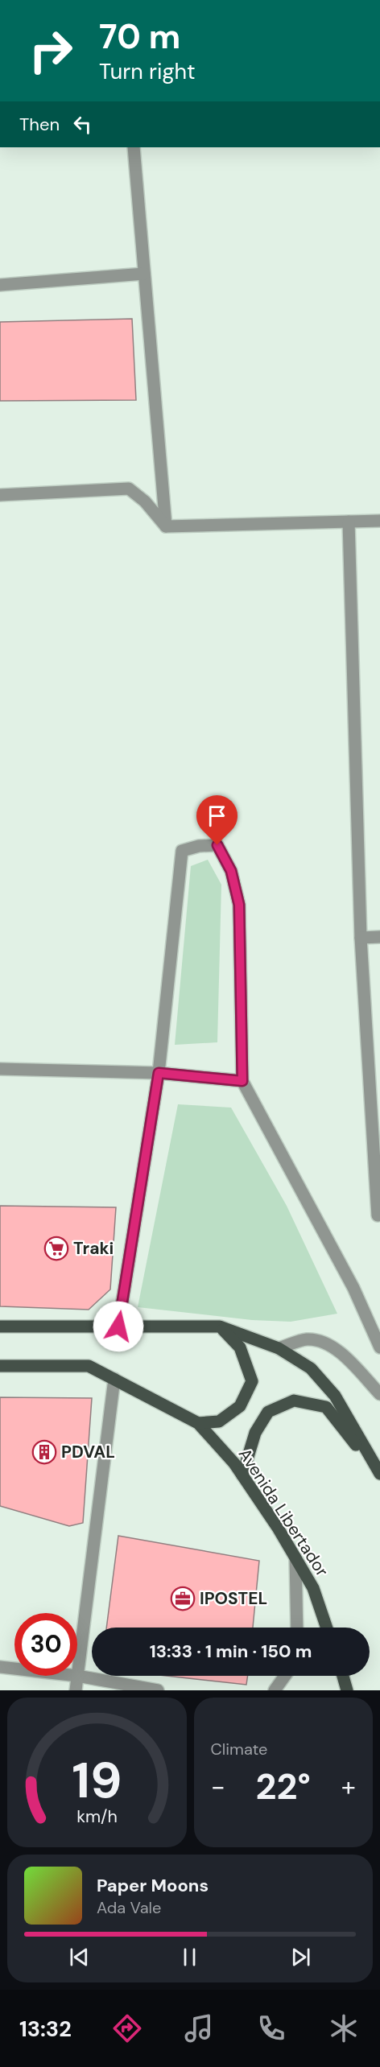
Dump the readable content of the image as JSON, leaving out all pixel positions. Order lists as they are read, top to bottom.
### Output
{
  "streets": {
    "main road": ["Avenida Libertador"]
  },
  "places": {
    "supermarket": ["Traki"],
    "building": ["PDVAL"],
    "office": ["IPOSTEL"]
  },
  "page": {
    "turn": ["70 m", "Turn right"],
    "then": "Then",
    "limit": "30",
    "trip": "13:33 · 1 min · 150 m",
    "tile": "Climate",
    "heat": ["−", "22°", "+"],
    "song": ["Paper Moons", "Ada Vale"],
    "tabs": "13:32",
    "gauge": ["19", "km/h"]
  }
}
